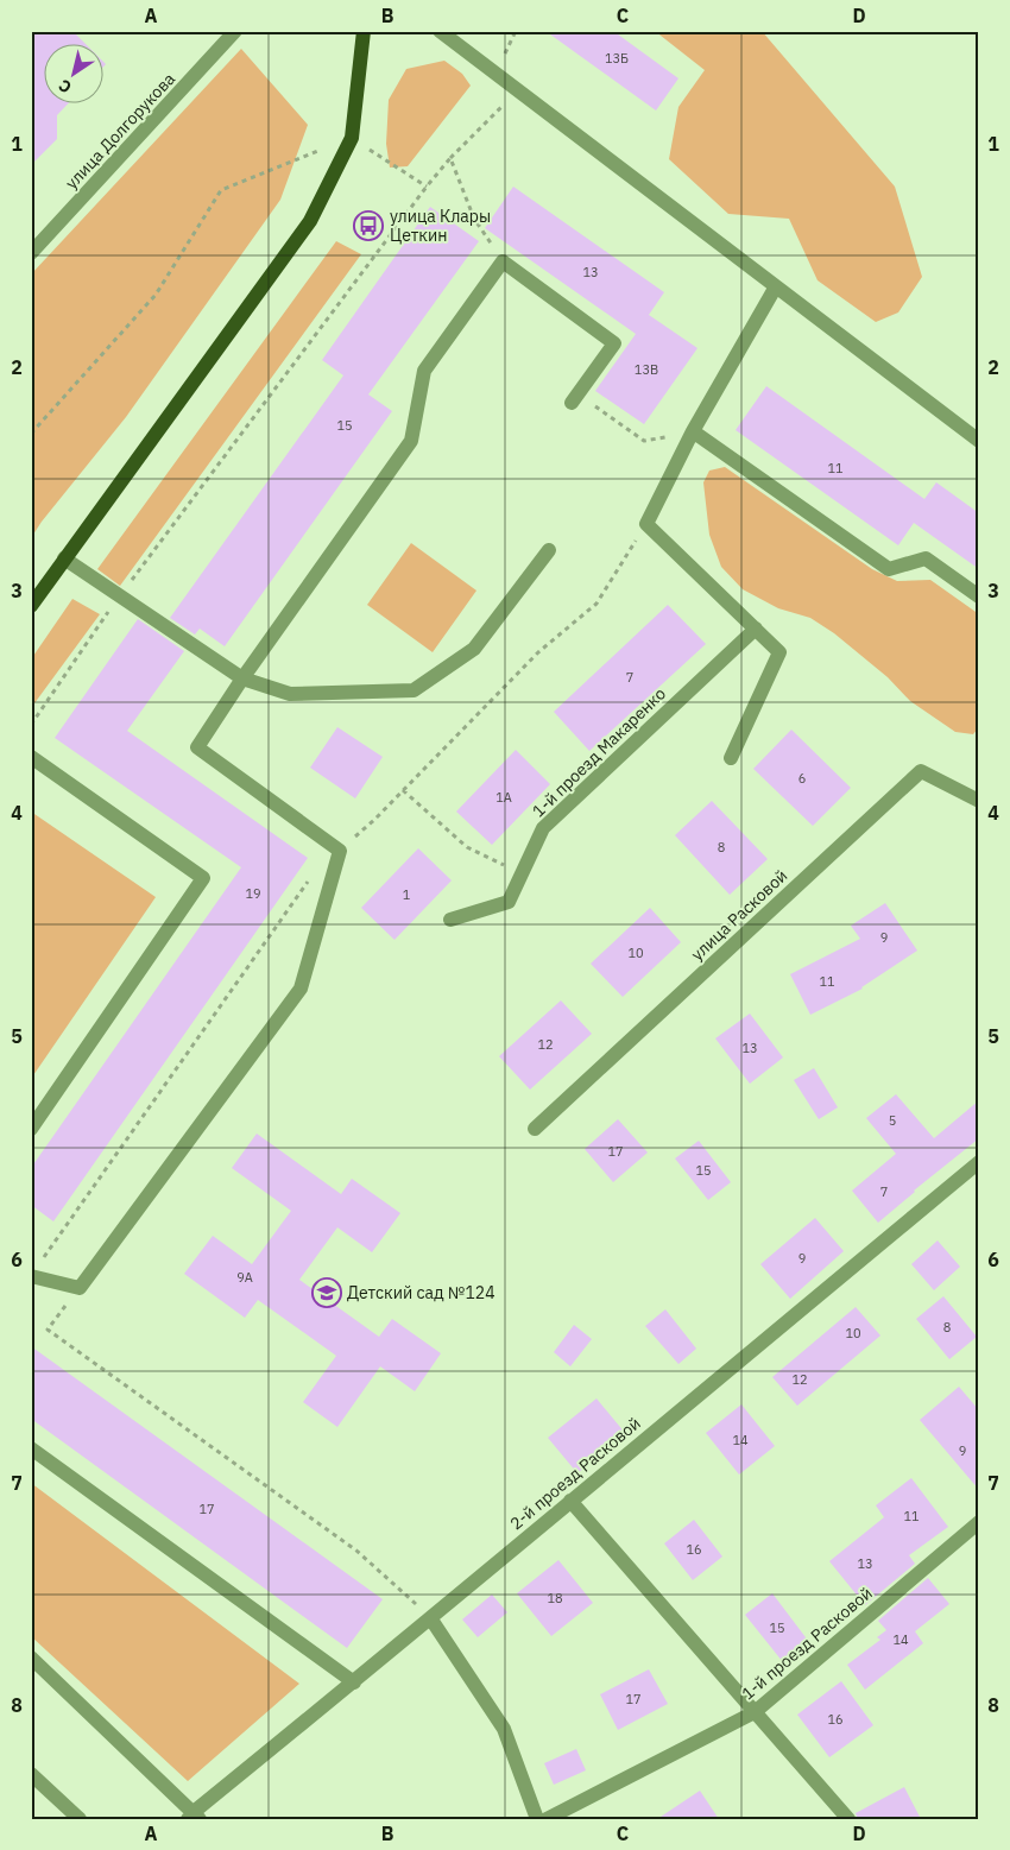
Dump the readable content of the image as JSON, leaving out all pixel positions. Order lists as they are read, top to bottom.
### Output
{
  "streets": {
    "street": [
      "улица Долгорукова",
      "1-й проезд Макаренко",
      "улица Расковой",
      "2-й проезд Расковой",
      "1-й проезд Расковой"
    ]
  },
  "places": {
    "bus stop": ["улица Клары Цеткин"],
    "school or university": ["Детский сад №124"]
  },
  "house_numbers": [
    "13Б",
    "13",
    "13В",
    "15",
    "11",
    "7",
    "6",
    "1А",
    "8",
    "19",
    "1",
    "9",
    "10",
    "11",
    "12",
    "13",
    "5",
    "17",
    "15",
    "7",
    "9",
    "9А",
    "8",
    "10",
    "12",
    "14",
    "9",
    "17",
    "11",
    "16",
    "13",
    "18",
    "15",
    "14",
    "17",
    "16"
  ],
  "north": "bottom left",
  "grid": {
    "columns": [
      "A",
      "B",
      "C",
      "D"
    ],
    "rows": [
      "1",
      "2",
      "3",
      "4",
      "5",
      "6",
      "7",
      "8"
    ]
  }
}
